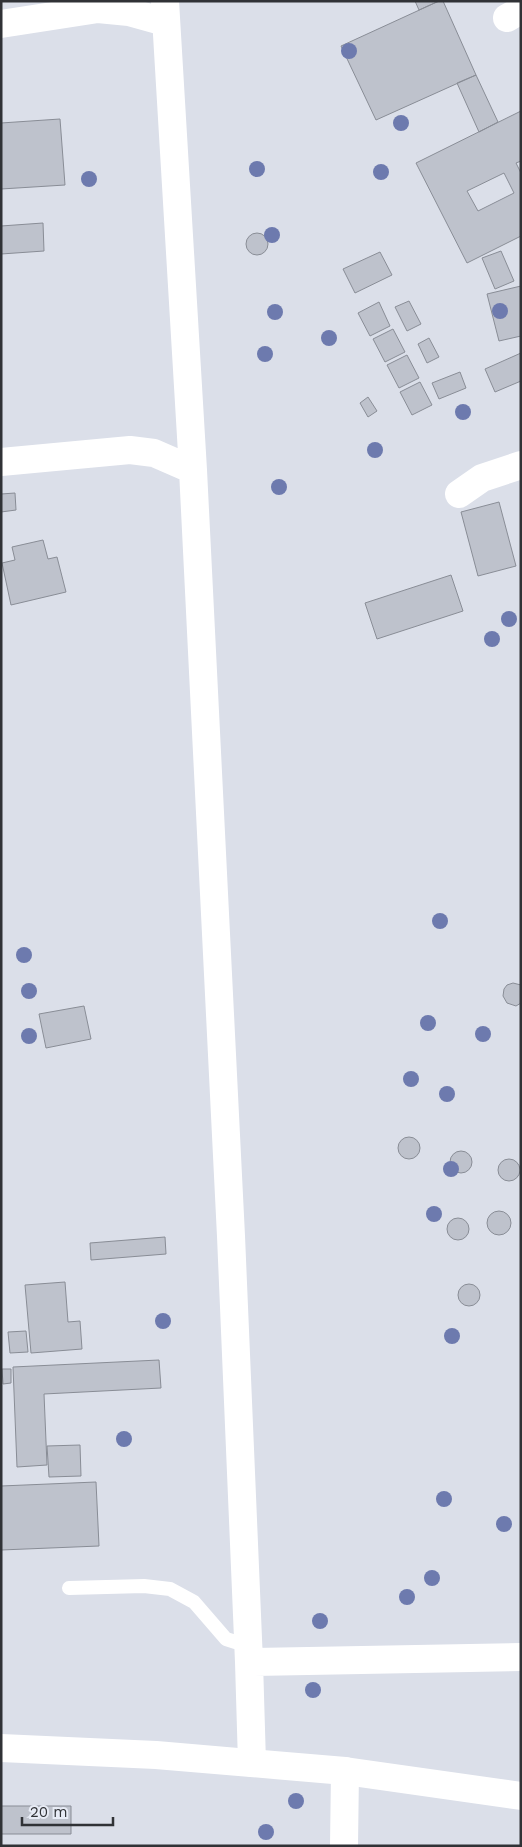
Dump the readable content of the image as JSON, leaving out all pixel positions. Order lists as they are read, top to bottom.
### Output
{
  "scale_bar": "20 m"
}
